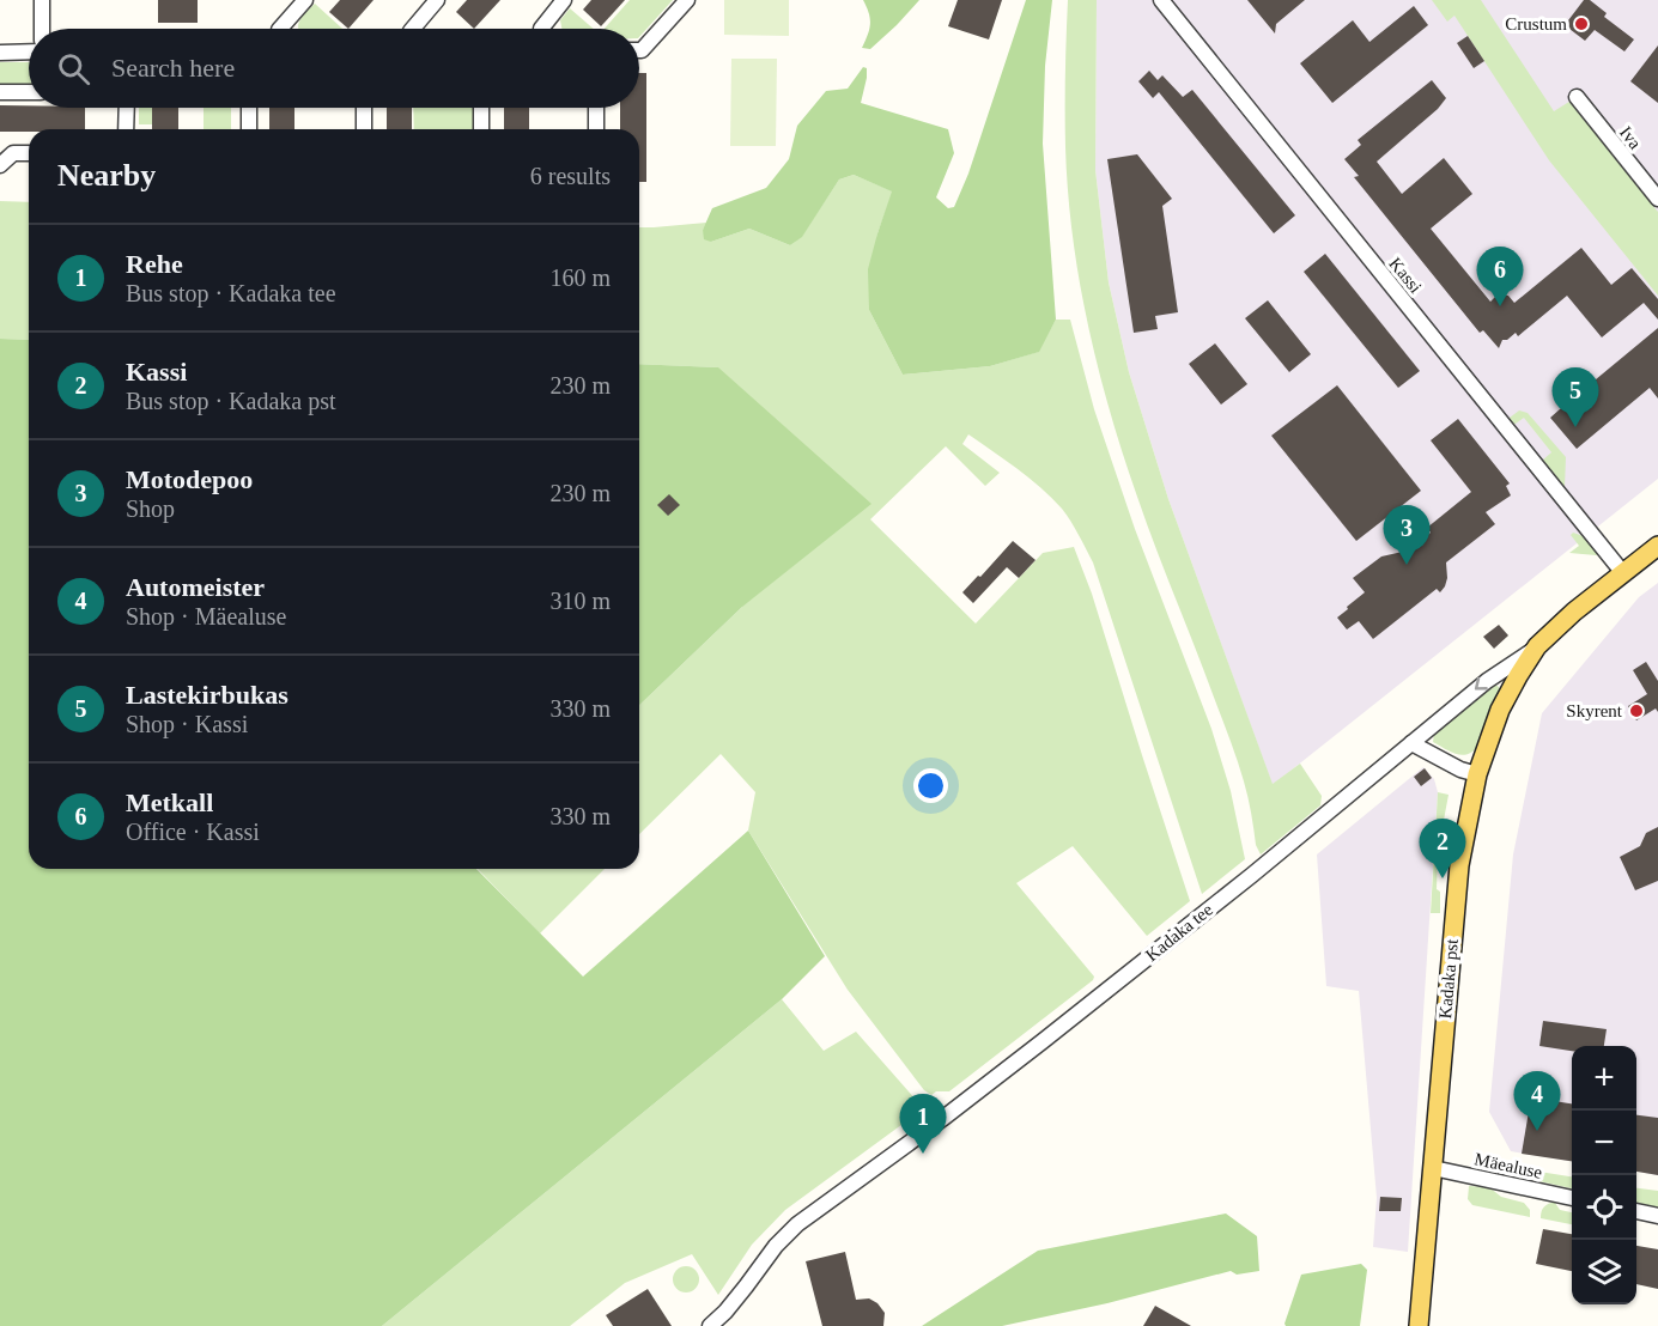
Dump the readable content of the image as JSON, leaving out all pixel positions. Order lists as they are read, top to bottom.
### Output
{
  "streets": {
    "main road": ["Kadaka tee", "Kadaka pst"],
    "street": ["Iva", "Kassi", "Mäealuse"]
  },
  "crossings": [
    ["Kassi", "Kadaka tee"],
    ["Kadaka tee", "Kadaka pst"],
    ["Kadaka pst", "Mäealuse"]
  ],
  "places": ["Crustum", "Skyrent"],
  "page": {
    "search": "Search here",
    "heading": ["Nearby", "6 results"],
    "list": [
      {
        "mark": "1",
        "name": "Rehe",
        "note": "Bus stop · Kadaka tee",
        "value": "160 m"
      },
      {
        "mark": "2",
        "name": "Kassi",
        "note": "Bus stop · Kadaka pst",
        "value": "230 m"
      },
      {
        "mark": "3",
        "name": "Motodepoo",
        "note": "Shop",
        "value": "230 m"
      },
      {
        "mark": "4",
        "name": "Automeister",
        "note": "Shop · Mäealuse",
        "value": "310 m"
      },
      {
        "mark": "5",
        "name": "Lastekirbukas",
        "note": "Shop · Kassi",
        "value": "330 m"
      },
      {
        "mark": "6",
        "name": "Metkall",
        "note": "Office · Kassi",
        "value": "330 m"
      }
    ],
    "pins": [
      "6",
      "5",
      "3",
      "2",
      "4",
      "1"
    ],
    "map_buttons": ["+", "−"]
  }
}
